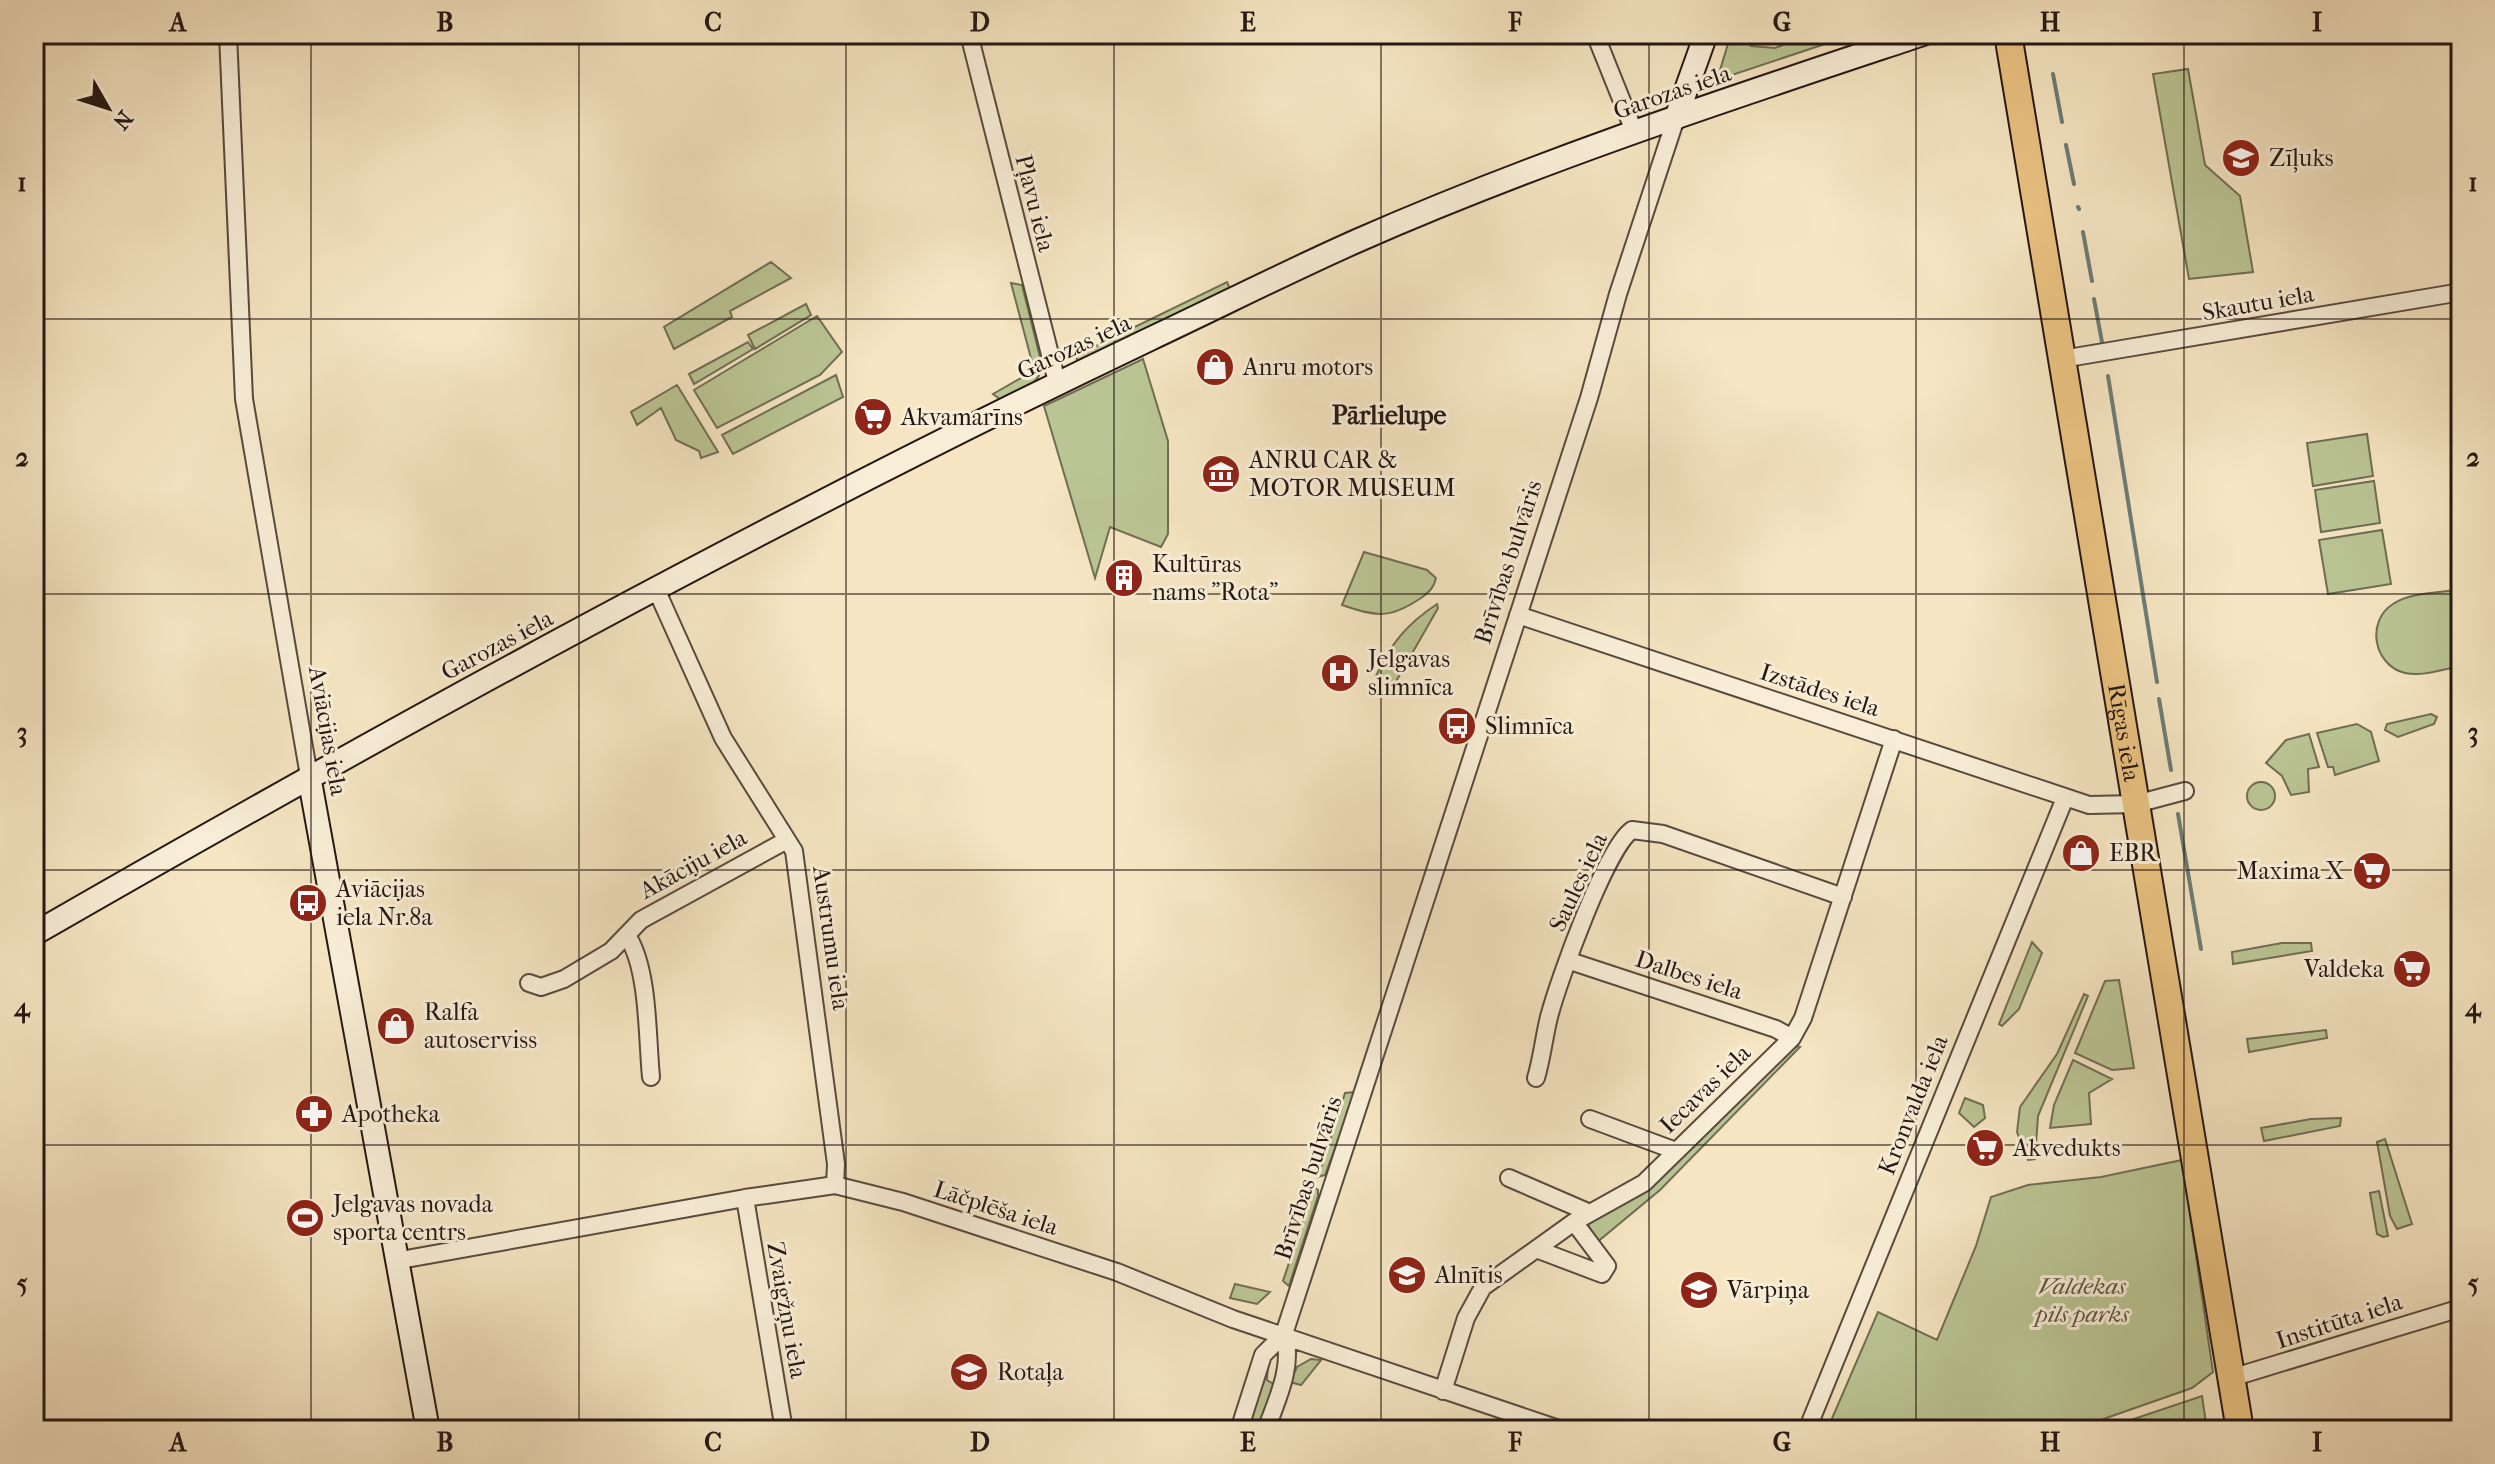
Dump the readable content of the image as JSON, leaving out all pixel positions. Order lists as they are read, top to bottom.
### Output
{
  "streets": {
    "main road": [
      "Garozas iela",
      "Brīvības bulvāris",
      "Aviācijas iela",
      "Rīgas iela"
    ],
    "street": [
      "Pļavu iela",
      "Skautu iela",
      "Izstādes iela",
      "Akāciju iela",
      "Saules iela",
      "Austrumu iela",
      "Dalbes iela",
      "Iecavas iela",
      "Kronvalda iela",
      "Lāčplēša iela",
      "Zvaigžņu iela",
      "Institūta iela"
    ]
  },
  "crossings": [
    ["Garozas iela", "Pļavu iela"],
    ["Garozas iela", "Brīvības bulvāris"],
    ["Garozas iela", "Aviācijas iela"],
    ["Garozas iela", "Austrumu iela"],
    ["Skautu iela", "Rīgas iela"],
    ["Brīvības bulvāris", "Izstādes iela"],
    ["Brīvības bulvāris", "Lāčplēša iela"],
    ["Izstādes iela", "Rīgas iela"],
    ["Izstādes iela", "Iecavas iela"],
    ["Izstādes iela", "Kronvalda iela"],
    ["Aviācijas iela", "Lāčplēša iela"],
    ["Rīgas iela", "Institūta iela"],
    ["Akāciju iela", "Austrumu iela"],
    ["Saules iela", "Dalbes iela"],
    ["Saules iela", "Iecavas iela"],
    ["Austrumu iela", "Lāčplēša iela"],
    ["Dalbes iela", "Iecavas iela"],
    ["Iecavas iela", "Lāčplēša iela"],
    ["Lāčplēša iela", "Zvaigžņu iela"]
  ],
  "districts": ["Pārlielupe"],
  "parks": ["Valdekas pils parks"],
  "places": {
    "school or university": [
      "Zīļuks",
      "Alnītis",
      "Vārpiņa",
      "Rotaļa"
    ],
    "shop": ["Anru motors", "EBR", "Ralfa autoserviss"],
    "supermarket": [
      "Akvamarīns",
      "Maxima X",
      "Valdeka",
      "Akvedukts"
    ],
    "museum": ["ANRU CAR & MOTOR MUSEUM"],
    "building": ["Kultūras nams \"Rota\""],
    "hospital": ["Jelgavas slimnīca"],
    "bus stop": ["Slimnīca", "Aviācijas iela Nr.8a"],
    "pharmacy": ["Apotheka"],
    "sports": ["Jelgavas novada sporta centrs"]
  },
  "north": "bottom right",
  "grid": {
    "columns": [
      "A",
      "B",
      "C",
      "D",
      "E",
      "F",
      "G",
      "H",
      "I"
    ],
    "rows": [
      "1",
      "2",
      "3",
      "4",
      "5"
    ]
  }
}
